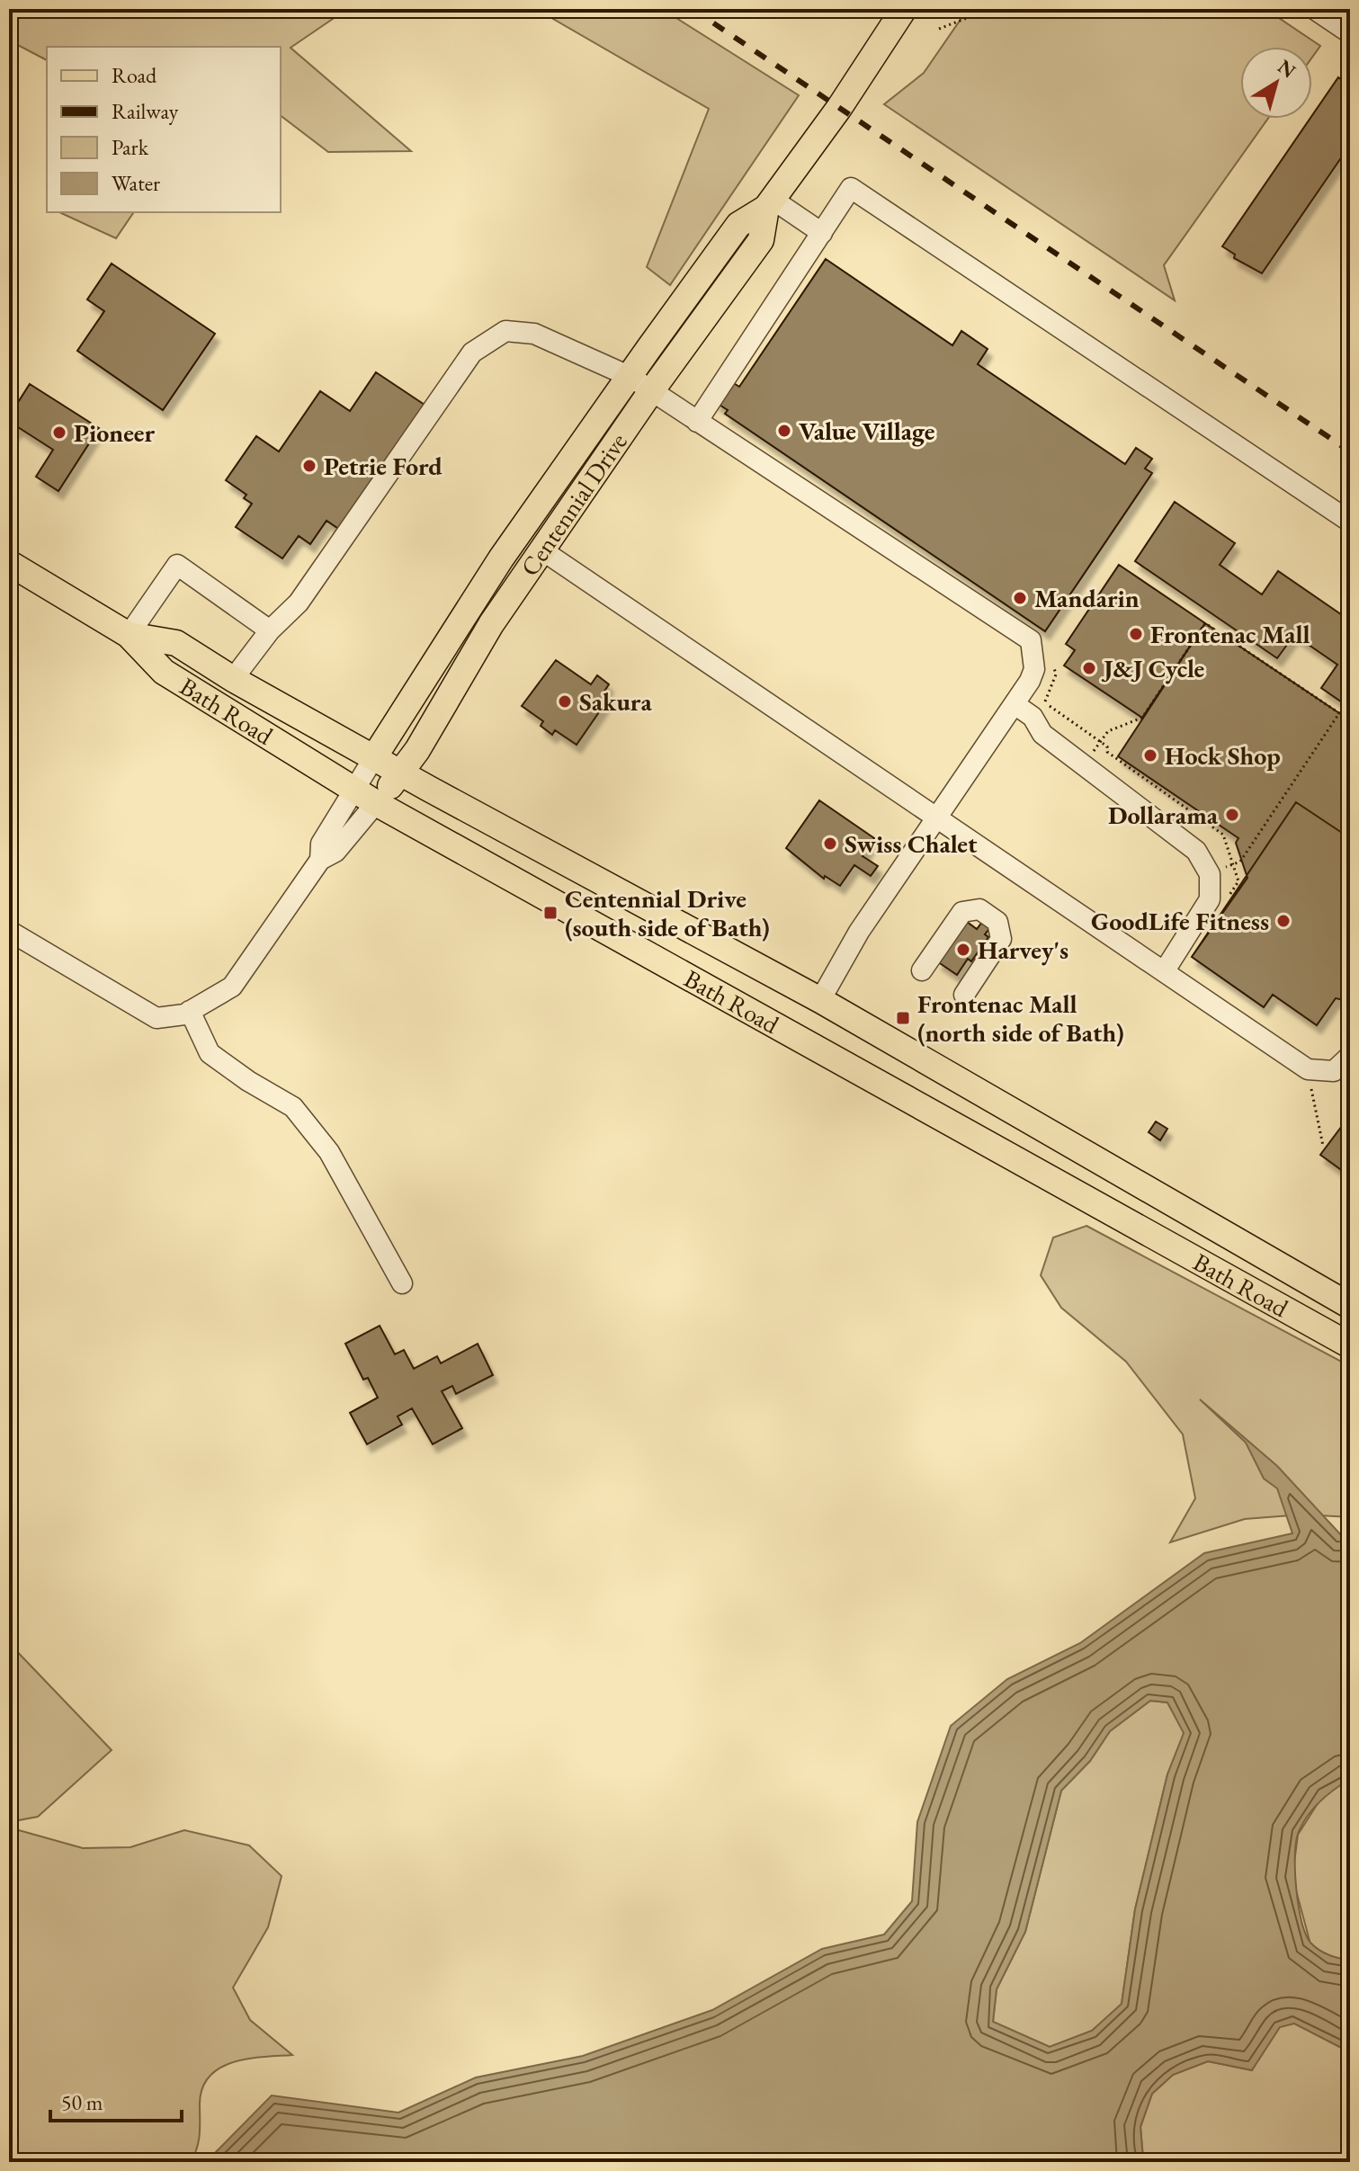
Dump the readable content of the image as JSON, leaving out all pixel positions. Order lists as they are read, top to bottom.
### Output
{
  "streets": {
    "main road": ["Centennial Drive", "Bath Road"]
  },
  "crossings": [
    ["Centennial Drive", "Bath Road"]
  ],
  "places": {
    "other": [
      "Value Village",
      "Pioneer",
      "Petrie Ford",
      "Mandarin",
      "Frontenac Mall",
      "J&J Cycle",
      "Sakura",
      "Hock Shop",
      "Dollarama",
      "Swiss Chalet",
      "GoodLife Fitness",
      "Harvey's"
    ],
    "transit": ["Centennial Drive (south side of Bath)", "Frontenac Mall (north side of Bath)"]
  },
  "legend": [
    "Road",
    "Railway",
    "Park",
    "Water"
  ],
  "scale_bar": "50 m",
  "north": "top right"
}
